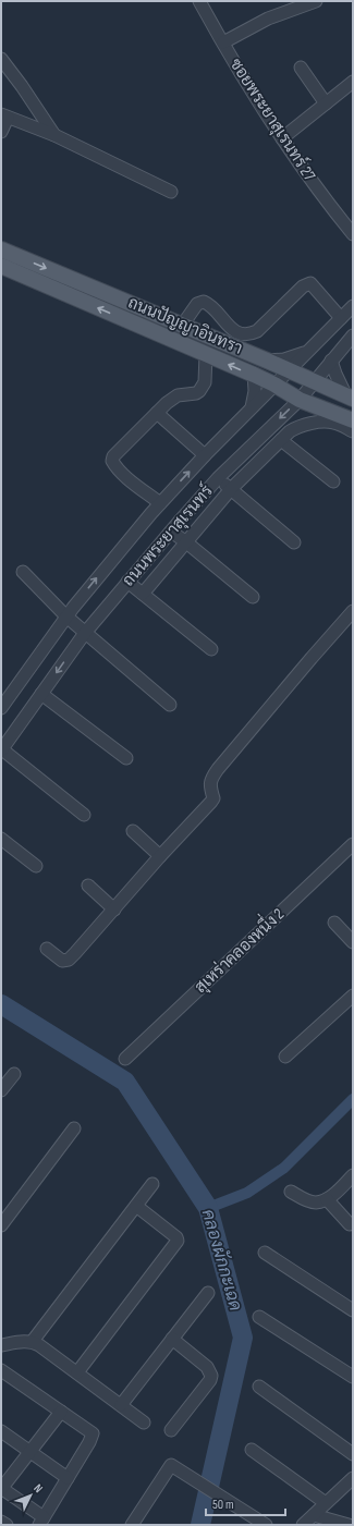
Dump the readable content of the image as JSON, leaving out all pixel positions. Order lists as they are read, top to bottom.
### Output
{
  "streets": {
    "main road": ["ถนนปัญญาอินทรา"],
    "street": ["ซอยพระยาสุเรนทร์ 27", "ถนนพระยาสุเรนทร์", "สุเหร่าคลองหนึ่ง 2"]
  },
  "crossings": [
    ["ถนนปัญญาอินทรา", "ถนนพระยาสุเรนทร์"]
  ],
  "water": ["คลองผักกะเฉด"],
  "scale_bar": "50 m",
  "north": "top right"
}
